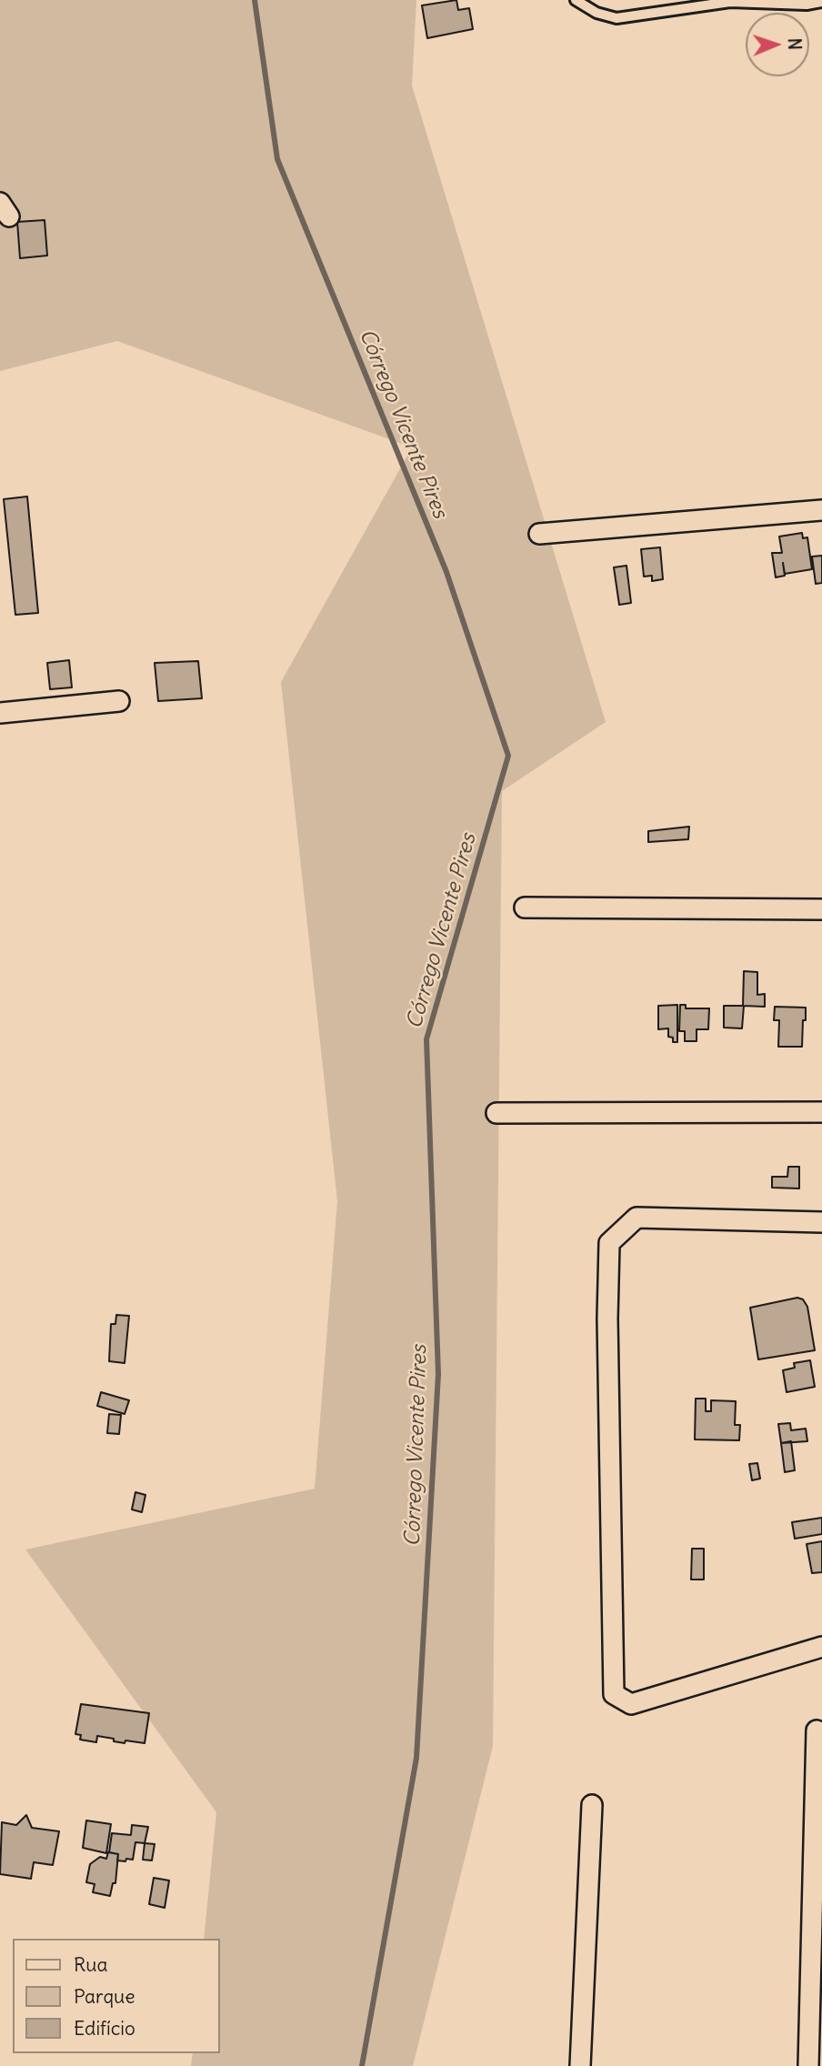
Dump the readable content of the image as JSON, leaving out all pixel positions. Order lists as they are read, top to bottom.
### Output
{
  "water": ["Córrego Vicente Pires"],
  "legend": ["Rua", "Parque", "Edifício"],
  "north": "right"
}
